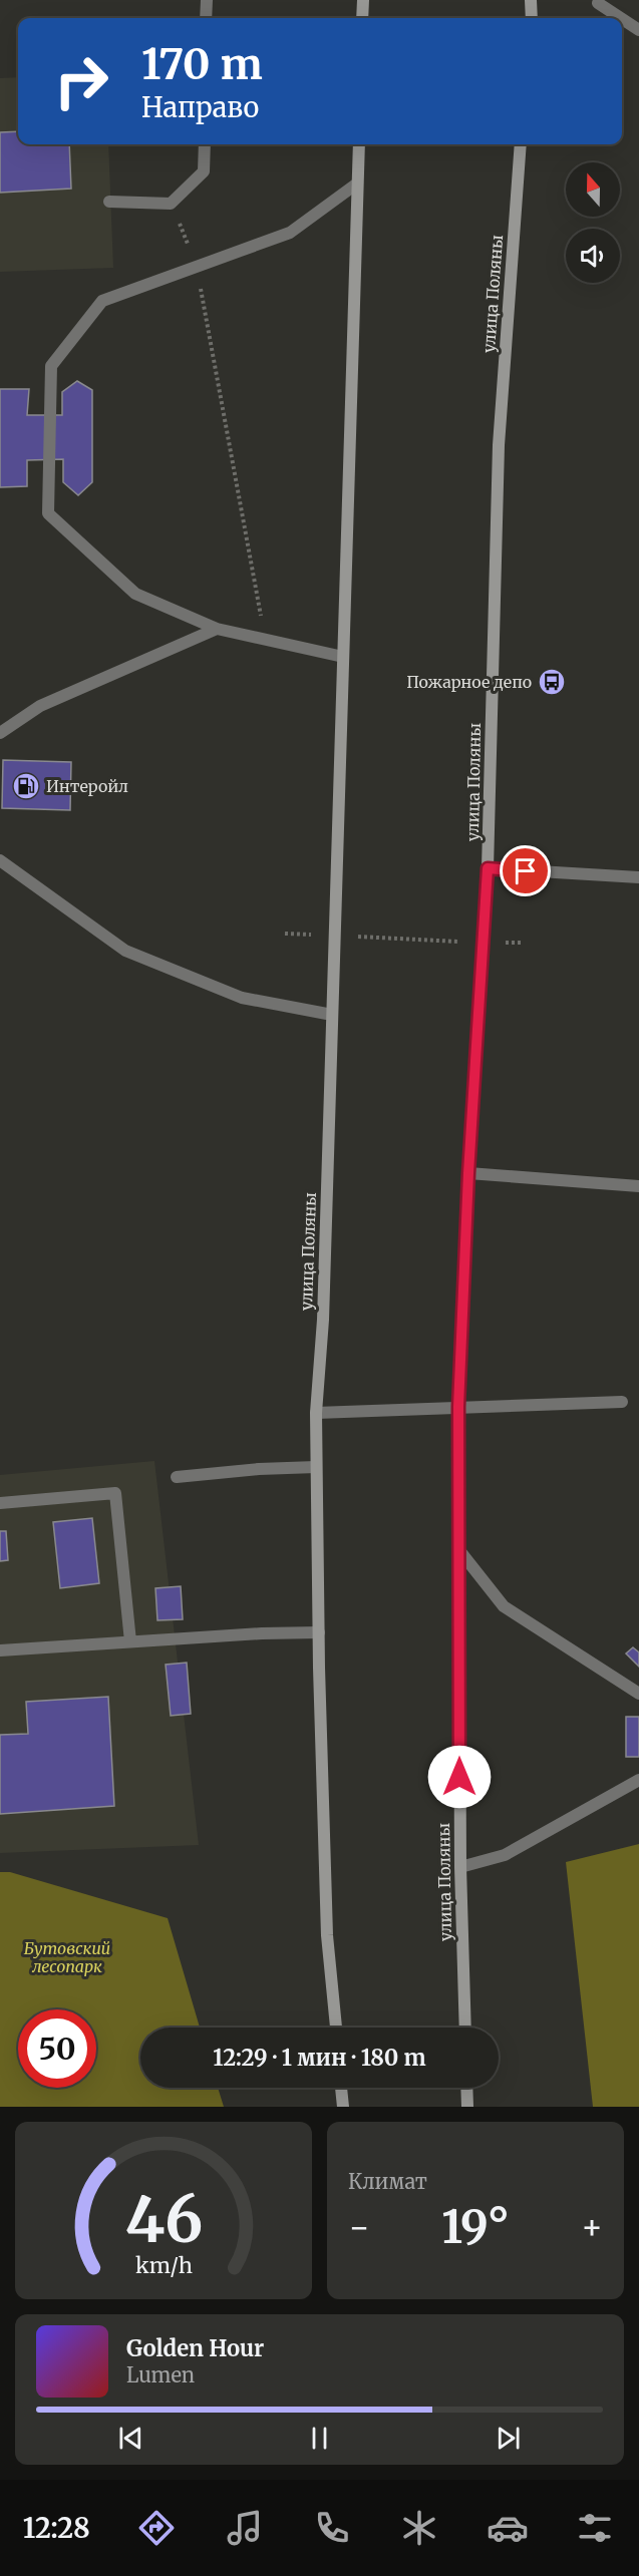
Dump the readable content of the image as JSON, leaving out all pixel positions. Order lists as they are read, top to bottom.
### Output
{
  "streets": {
    "main road": ["улица Поляны"]
  },
  "parks": ["Бутовский лесопарк"],
  "places": {
    "bus stop": ["Пожарное депо"],
    "fuel station": ["Интеройл"]
  },
  "north": "top",
  "page": {
    "turn": ["170 m", "Направо"],
    "limit": "50",
    "trip": "12:29 · 1 мин · 180 m",
    "tile": "Климат",
    "heat": ["−", "19°", "+"],
    "song": ["Golden Hour", "Lumen"],
    "tabs": "12:28",
    "gauge": ["46", "km/h"]
  }
}
